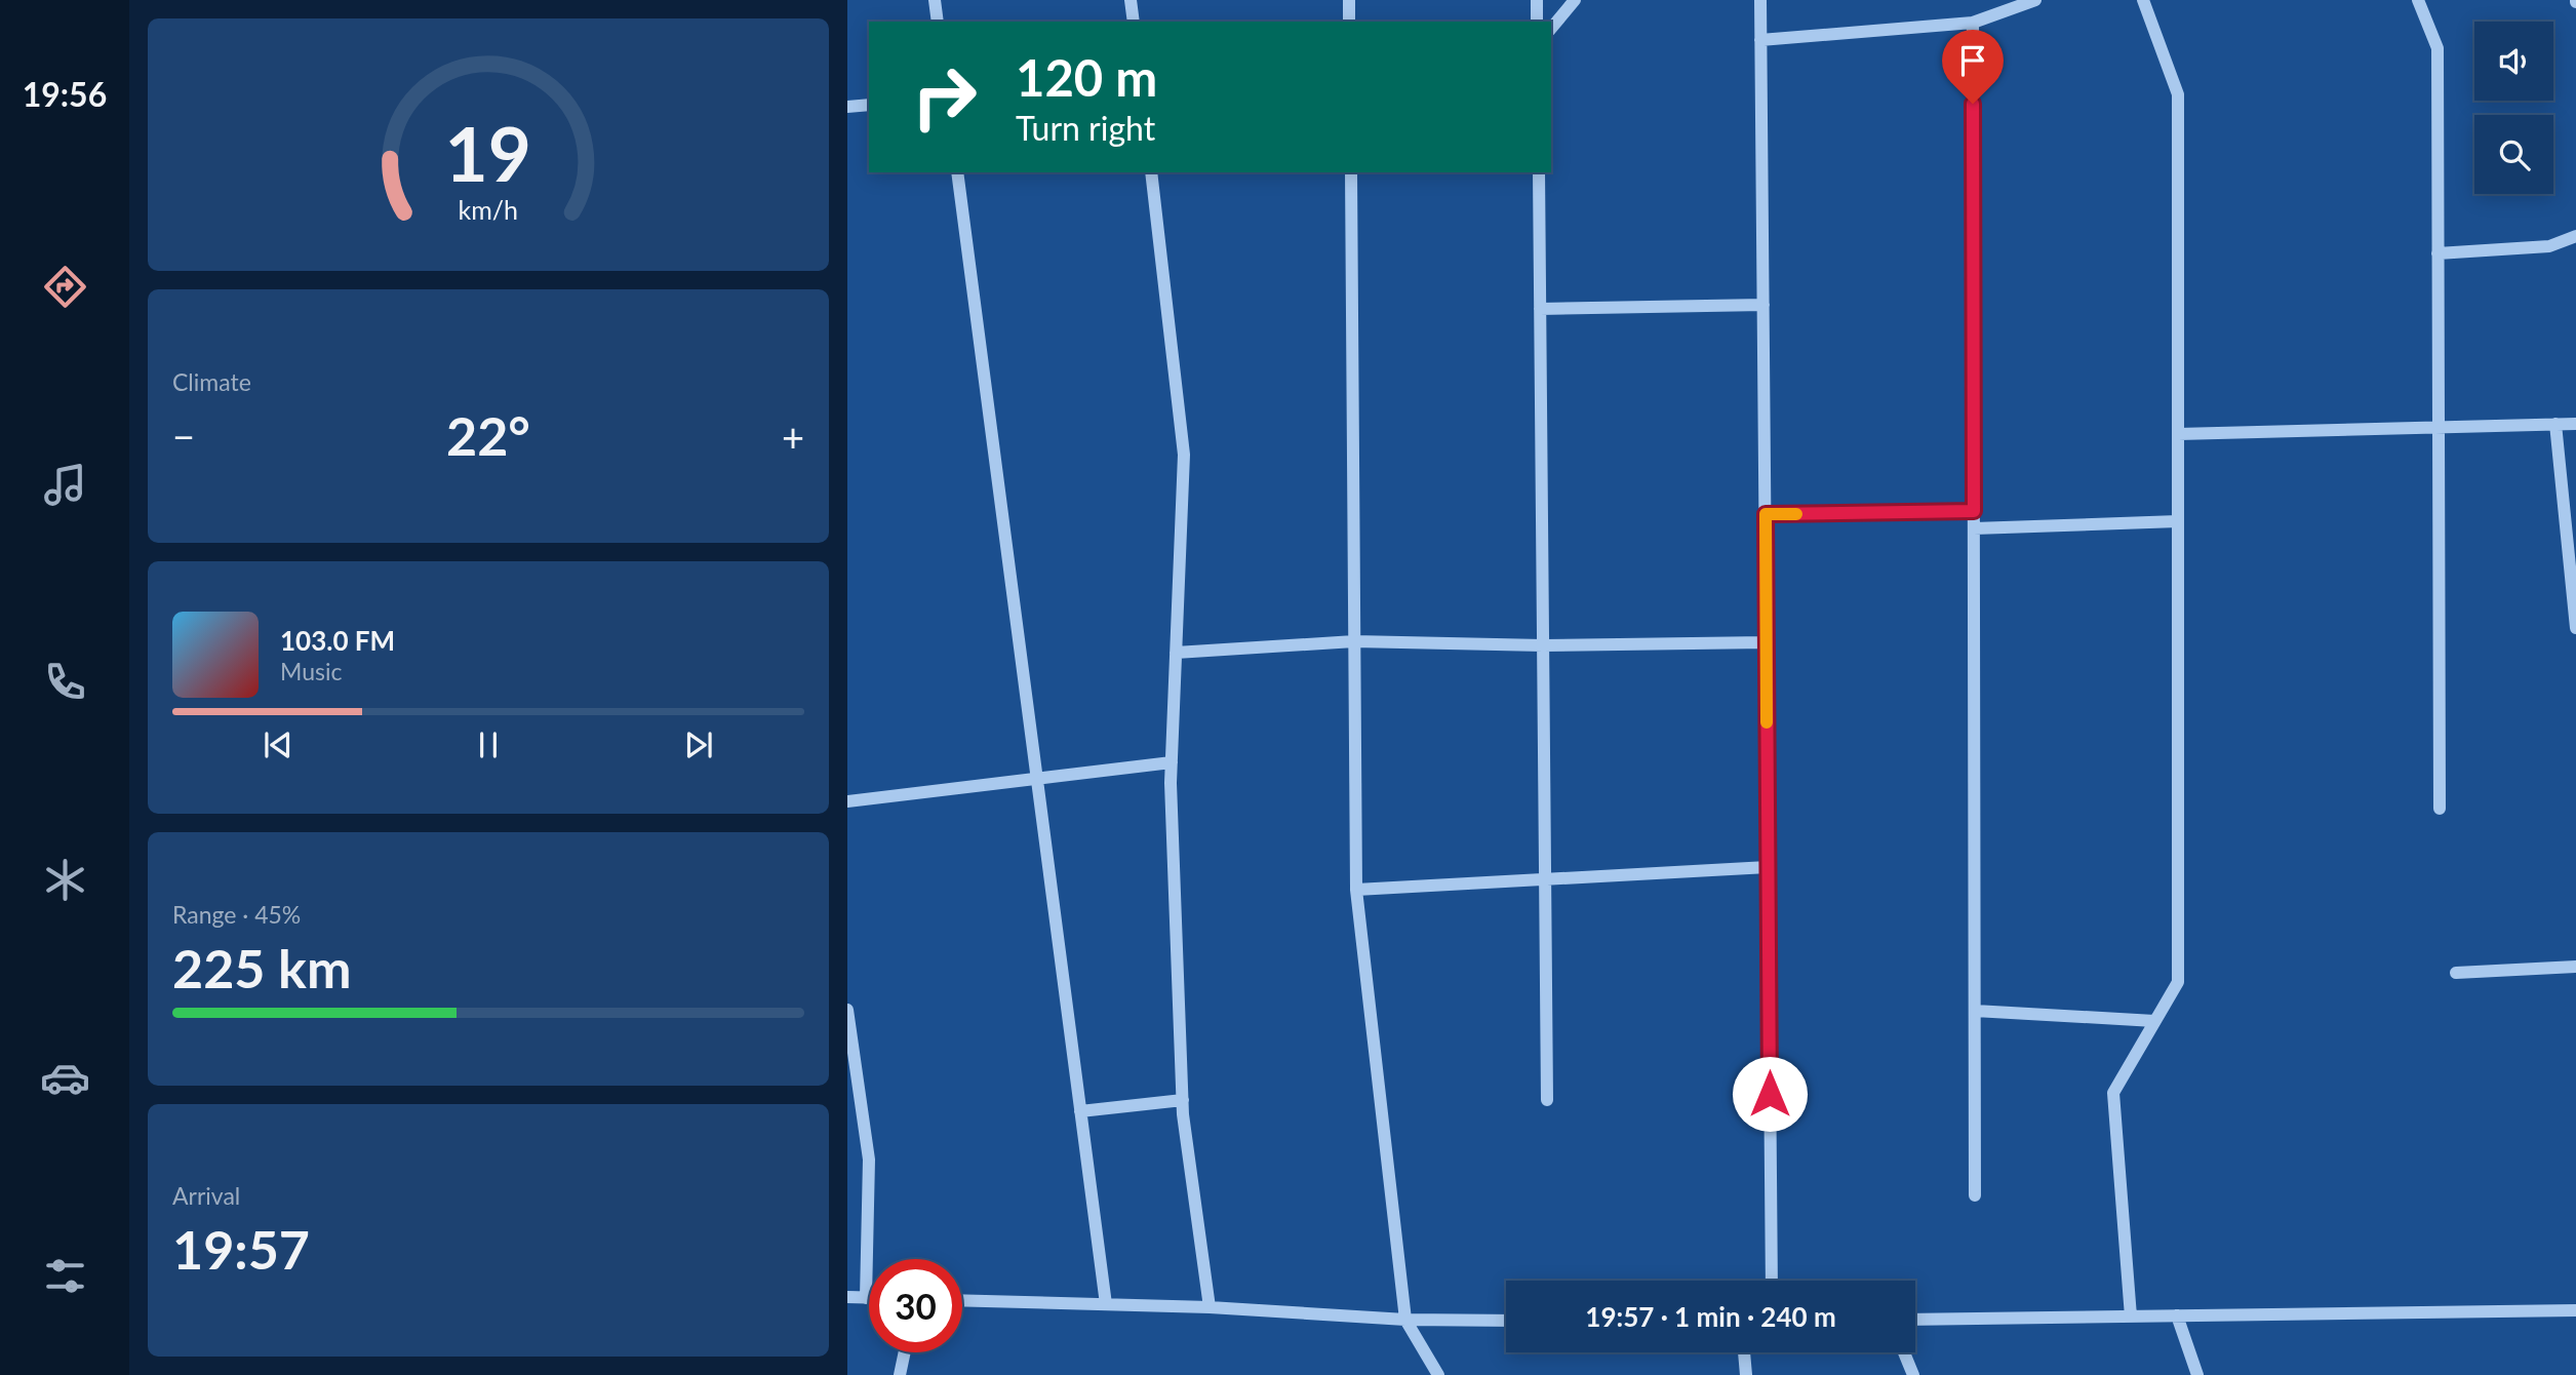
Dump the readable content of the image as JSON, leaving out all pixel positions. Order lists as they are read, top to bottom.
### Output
{
  "page": {
    "tabs": "19:56",
    "turn": ["120 m", "Turn right"],
    "tile": [
      "Climate",
      ["Range · 45%", "225 km"],
      ["Arrival", "19:57"]
    ],
    "heat": ["−", "22°", "+"],
    "song": ["103.0 FM", "Music"],
    "limit": "30",
    "trip": "19:57 · 1 min · 240 m",
    "gauge": ["19", "km/h"]
  }
}
